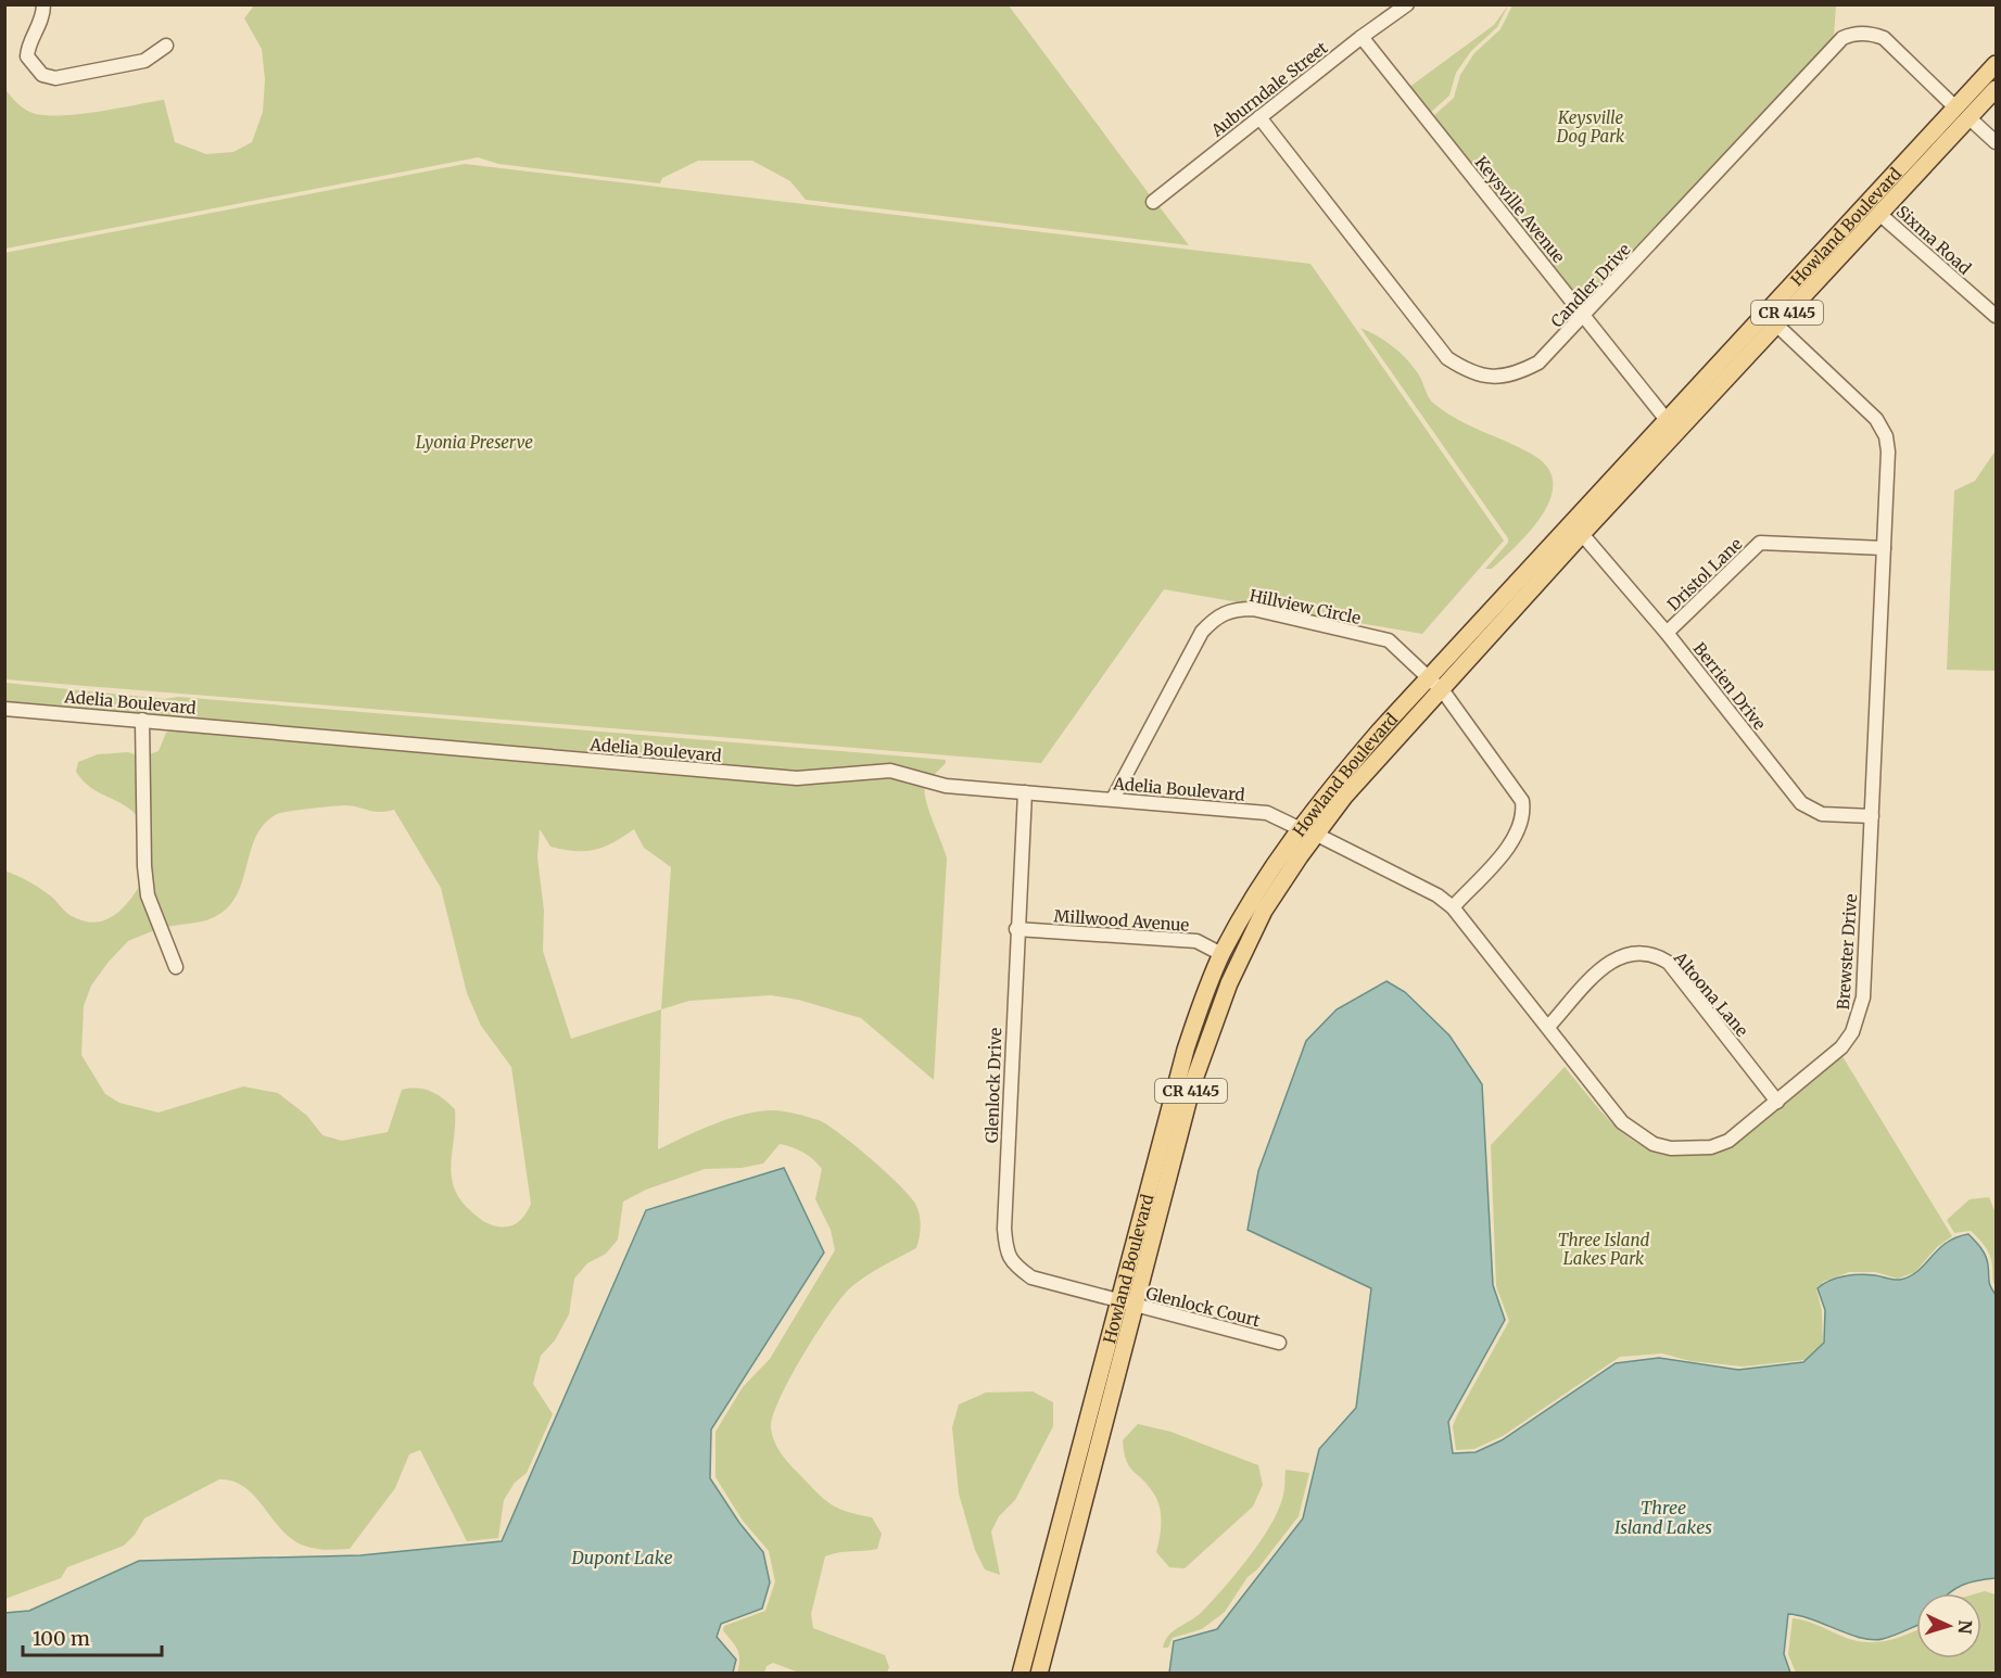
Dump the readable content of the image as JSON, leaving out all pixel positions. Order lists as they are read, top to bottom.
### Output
{
  "streets": {
    "main road": ["Howland Boulevard", "CR 4145"],
    "street": [
      "Auburndale Street",
      "Keysville Avenue",
      "Sixma Road",
      "Candler Drive",
      "Dristol Lane",
      "Hillview Circle",
      "Berrien Drive",
      "Adelia Boulevard",
      "Millwood Avenue",
      "Brewster Drive",
      "Altoona Lane",
      "Glenlock Drive",
      "Glenlock Court"
    ]
  },
  "crossings": [
    ["Auburndale Street", "Keysville Avenue"],
    ["Auburndale Street", "Candler Drive"],
    ["Keysville Avenue", "Howland Boulevard"],
    ["Keysville Avenue", "Candler Drive"],
    ["Howland Boulevard", "Sixma Road"],
    ["Howland Boulevard", "Candler Drive"],
    ["Howland Boulevard", "Hillview Circle"],
    ["Howland Boulevard", "Berrien Drive"],
    ["Howland Boulevard", "Adelia Boulevard"],
    ["Howland Boulevard", "Millwood Avenue"],
    ["Howland Boulevard", "Brewster Drive"],
    ["Howland Boulevard", "Glenlock Drive"],
    ["Howland Boulevard", "Glenlock Court"],
    ["Dristol Lane", "Berrien Drive"],
    ["Dristol Lane", "Brewster Drive"],
    ["Hillview Circle", "Adelia Boulevard"],
    ["Berrien Drive", "Brewster Drive"],
    ["Adelia Boulevard", "Glenlock Drive"],
    ["Millwood Avenue", "Glenlock Drive"],
    ["Brewster Drive", "Altoona Lane"],
    ["Glenlock Drive", "Glenlock Court"]
  ],
  "water": ["Three Island Lakes", "Dupont Lake"],
  "parks": ["Keysville Dog Park", "Lyonia Preserve", "Three Island Lakes Park"],
  "scale_bar": "100 m",
  "north": "right"
}
